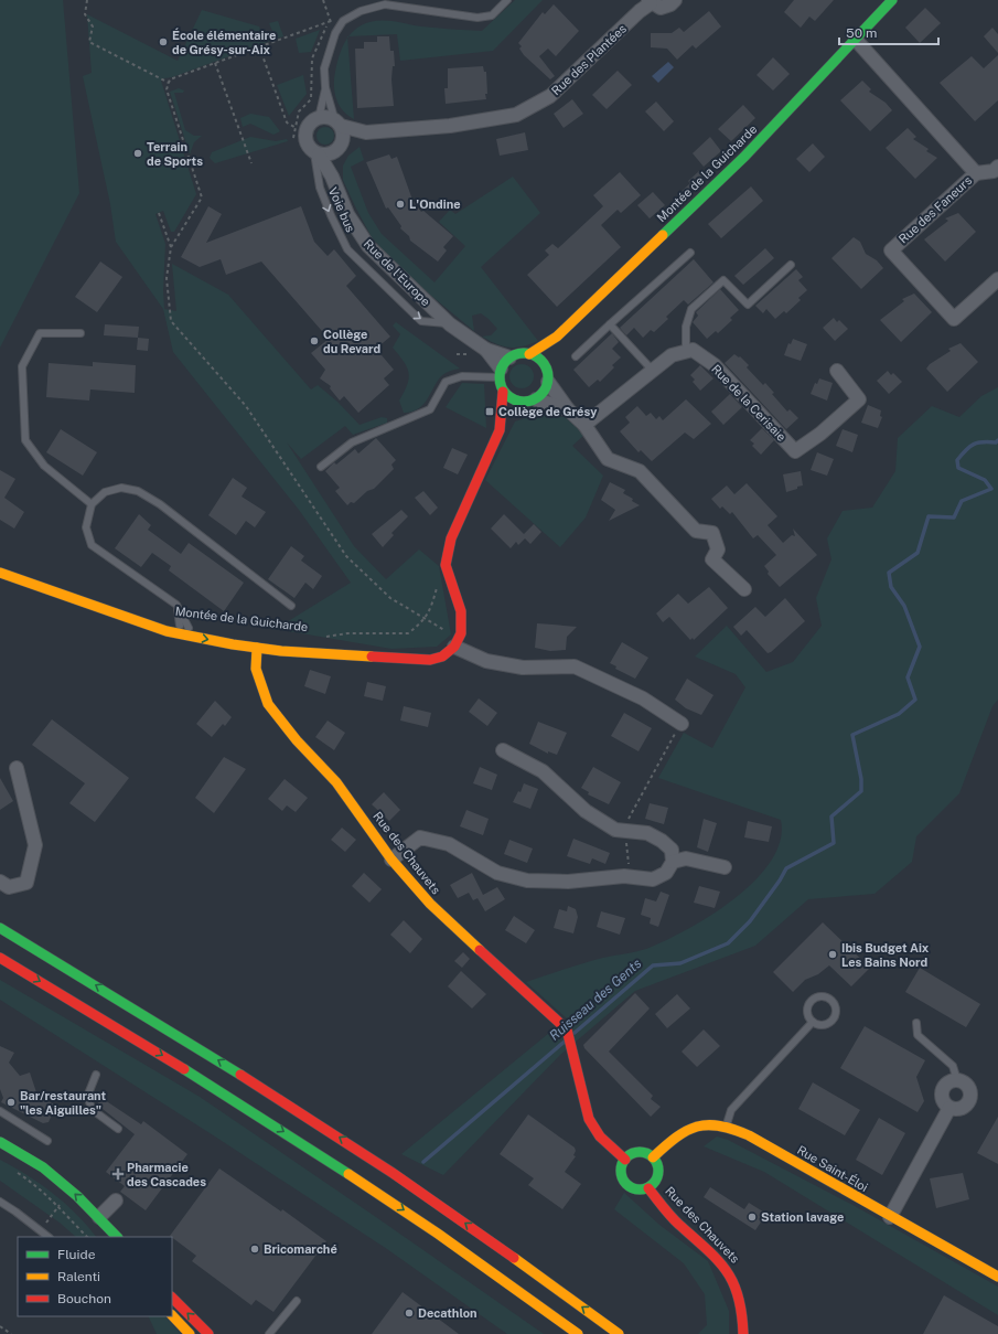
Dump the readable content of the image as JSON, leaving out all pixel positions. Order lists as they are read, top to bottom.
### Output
{
  "streets": {
    "main road": ["Montée de la Guicharde", "Rue des Chauvets", "Rue Saint-Éloi"],
    "street": [
      "Rue des Plantées",
      "Rue des Faneurs",
      "Rue de l'Europe",
      "Rue de la Cerisaie"
    ],
    "lane": ["Voie bus"]
  },
  "crossings": [
    ["Rue des Plantées", "Voie bus"],
    ["Rue des Plantées", "Rue de l'Europe"],
    ["Montée de la Guicharde", "Rue des Faneurs"],
    ["Montée de la Guicharde", "Rue de l'Europe"],
    ["Montée de la Guicharde", "Rue des Chauvets"],
    ["Voie bus", "Rue de l'Europe"],
    ["Rue des Chauvets", "Rue Saint-Éloi"]
  ],
  "one_way": ["Voie bus"],
  "water": ["Ruisseau des Gents"],
  "places": {
    "other": [
      "École élémentaire de Grésy-sur-Aix",
      "Terrain de Sports",
      "L'Ondine",
      "Collège du Revard",
      "Ibis Budget Aix Les Bains Nord",
      "Bar/restaurant \"les Aiguilles\"",
      "Station lavage",
      "Bricomarché",
      "Decathlon"
    ],
    "transit": ["Collège de Grésy"],
    "health": ["Pharmacie des Cascades"]
  },
  "legend": ["Fluide", "Ralenti", "Bouchon"],
  "scale_bar": "50 m"
}
